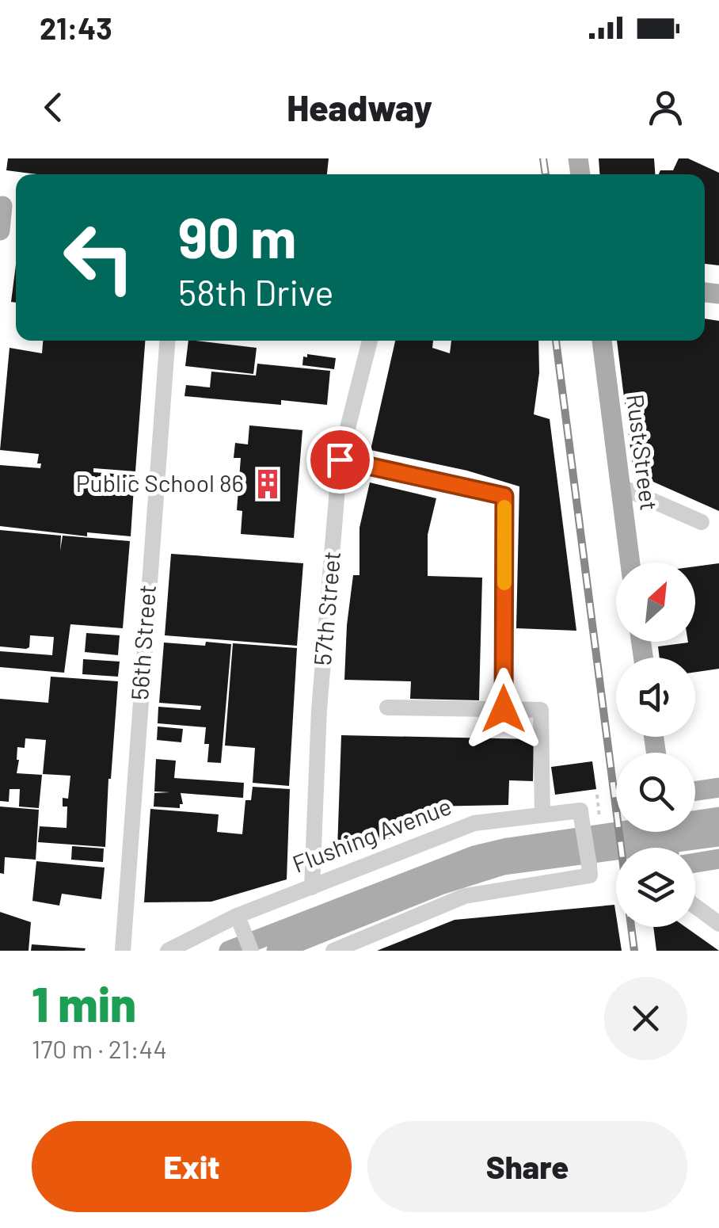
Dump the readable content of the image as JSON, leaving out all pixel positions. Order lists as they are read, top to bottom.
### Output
{
  "streets": {
    "main road": ["Rust Street"],
    "street": ["57th Street", "56th Street", "Flushing Avenue"]
  },
  "crossings": [
    ["57th Street", "Flushing Avenue"]
  ],
  "places": {
    "building": ["Public School 86"]
  },
  "north": "top right",
  "page": {
    "status": "21:43",
    "header": "Headway",
    "turn": ["90 m", "58th Drive"],
    "heading": ["1 min", "170 m · 21:44"],
    "buttons": ["Exit", "Share"]
  }
}
